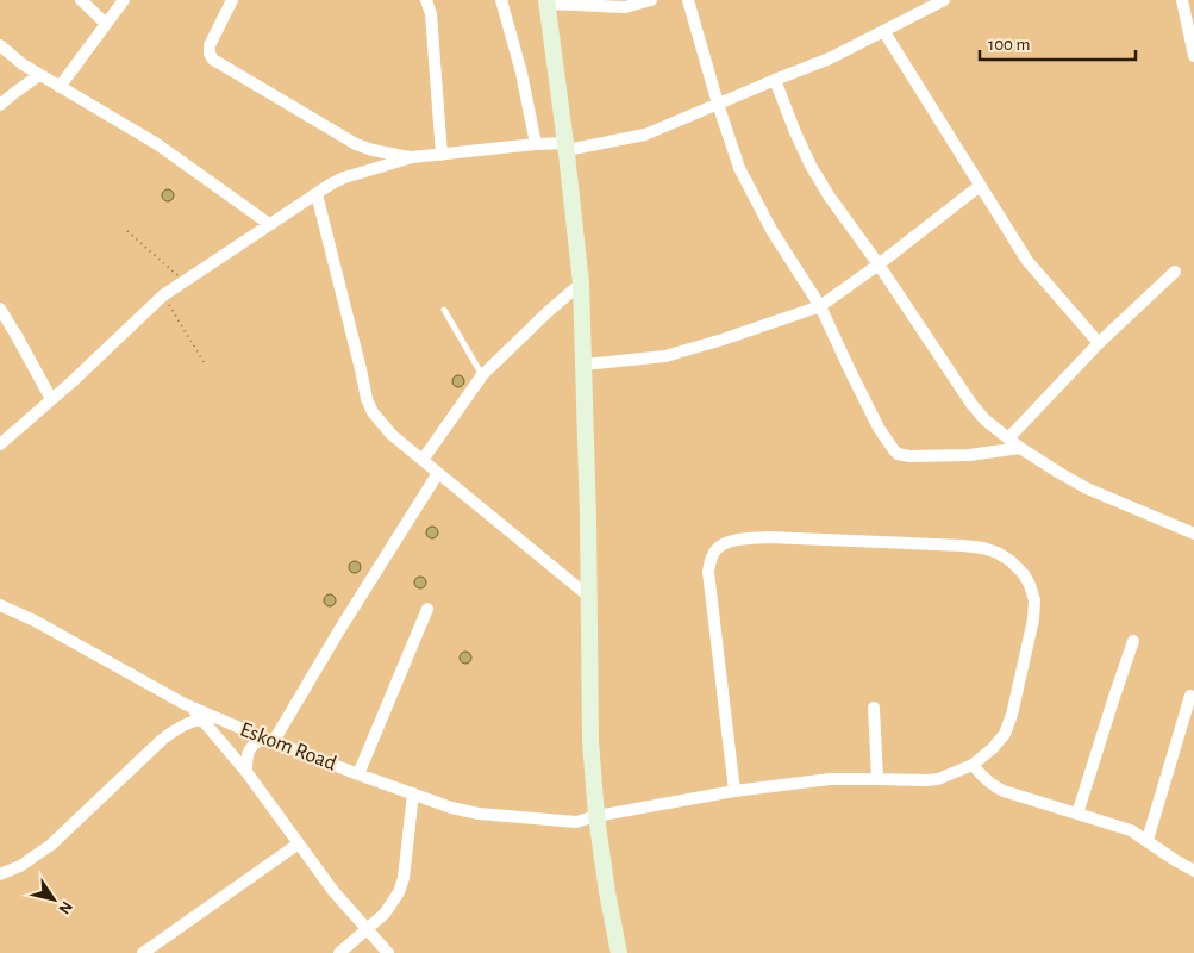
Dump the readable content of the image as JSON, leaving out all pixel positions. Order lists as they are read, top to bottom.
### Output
{
  "streets": {
    "street": ["Eskom Road"]
  },
  "scale_bar": "100 m",
  "north": "bottom right"
}
